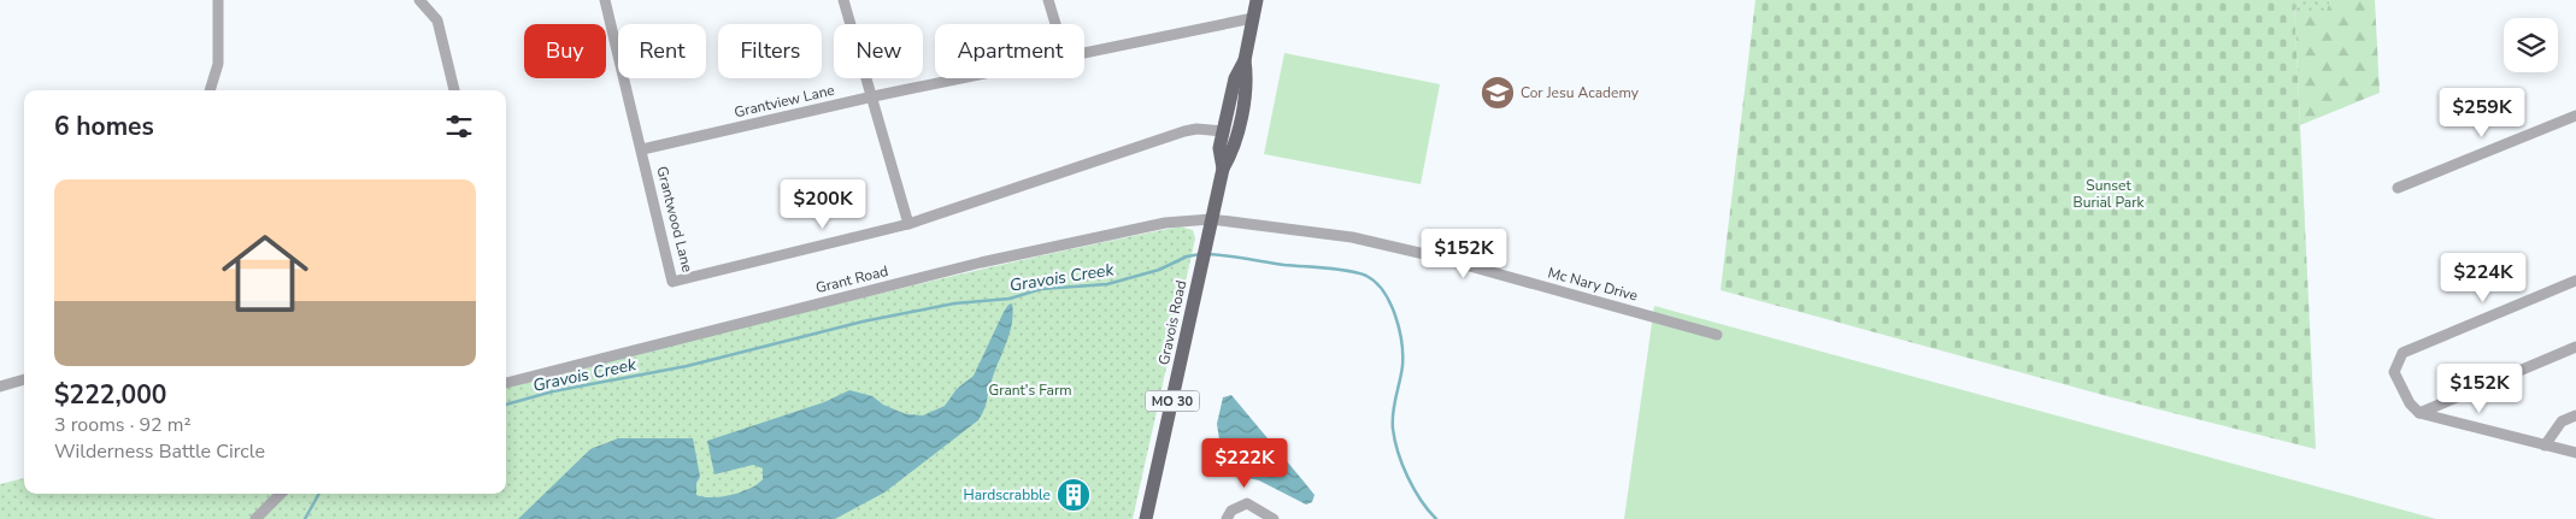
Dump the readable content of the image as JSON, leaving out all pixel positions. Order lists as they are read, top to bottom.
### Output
{
  "streets": {
    "main road": ["Gravois Road", "MO 30"],
    "street": [
      "Grantview Lane",
      "Grantwood Lane",
      "Grant Road",
      "Mc Nary Drive"
    ]
  },
  "crossings": [
    ["Grantview Lane", "Grantwood Lane"],
    ["Grantview Lane", "Gravois Road"],
    ["Grantwood Lane", "Gravois Road"],
    ["Grant Road", "Mc Nary Drive"],
    ["Grant Road", "Gravois Road"],
    ["Mc Nary Drive", "Gravois Road"]
  ],
  "water": ["Gravois Creek"],
  "parks": ["Sunset Burial Park", "Grant's Farm"],
  "places": {
    "school or university": ["Cor Jesu Academy"],
    "building": ["Hardscrabble"]
  },
  "page": {
    "chip": [
      "Buy",
      "Rent",
      "Filters",
      "New",
      "Apartment"
    ],
    "price": [
      "$259K",
      "$200K",
      "$152K",
      "$224K",
      "$152K",
      "$222K"
    ],
    "heading": "6 homes",
    "list": [
      {
        "name": "$222,000",
        "note": "3 rooms · 92 m² · Wilderness Battle Circle"
      }
    ]
  }
}
